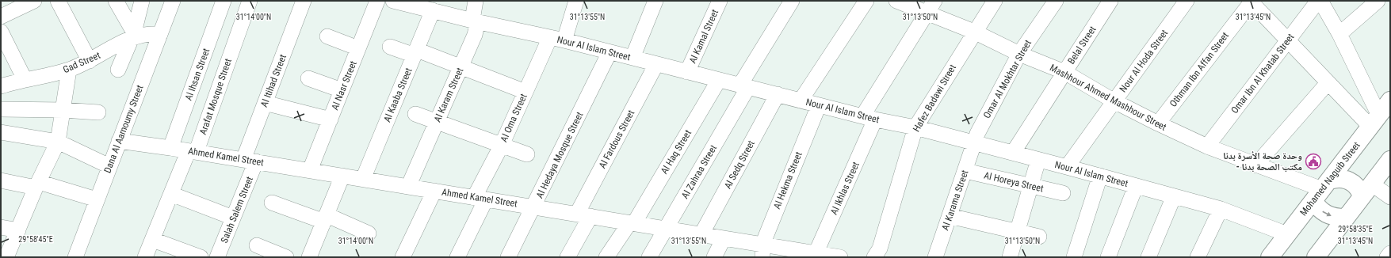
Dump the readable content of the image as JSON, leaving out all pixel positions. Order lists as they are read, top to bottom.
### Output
{
  "streets": {
    "main road": ["Mohamed Naguib Street"],
    "street": [
      "Al Kamal Street",
      "Belal Street",
      "Nour Al Islam Street",
      "Nour Al Hoda Street",
      "Gad Street",
      "Othman Ibn Affan Street",
      "Omar Ibn Al Khatab Street",
      "Al Ihsan Street",
      "Omar Al Mokhtar Street",
      "Al Itihad Street",
      "Al Nasr Street",
      "Al Kaaba Street",
      "Al Karam Street",
      "Arafat Mosque Street",
      "Mashhour Ahmed Mashhour Street",
      "Hafez Badawi Street",
      "Al Oma Street",
      "Dana Al Aamoumy Street",
      "Al Fardous Street",
      "Al Haq Street",
      "Al Hedaya Mosque Street",
      "Ahmed Kamel Street",
      "Al Sedq Street",
      "Al Zahraa Street",
      "Al Hekma Street",
      "Al Horeya Street",
      "Al Ikhlas Street",
      "Al Karama Street",
      "Salah Salem Street"
    ]
  },
  "crossings": [
    ["Al Kamal Street", "Nour Al Islam Street"],
    ["Belal Street", "Nour Al Islam Street"],
    ["Belal Street", "Mashhour Ahmed Mashhour Street"],
    ["Nour Al Islam Street", "Nour Al Hoda Street"],
    ["Nour Al Islam Street", "Omar Al Mokhtar Street"],
    ["Nour Al Islam Street", "Al Kaaba Street"],
    ["Nour Al Islam Street", "Al Karam Street"],
    ["Nour Al Islam Street", "Hafez Badawi Street"],
    ["Nour Al Islam Street", "Al Oma Street"],
    ["Nour Al Islam Street", "Al Fardous Street"],
    ["Nour Al Islam Street", "Al Haq Street"],
    ["Nour Al Islam Street", "Al Hedaya Mosque Street"],
    ["Nour Al Islam Street", "Al Sedq Street"],
    ["Nour Al Islam Street", "Al Zahraa Street"],
    ["Nour Al Islam Street", "Mohamed Naguib Street"],
    ["Nour Al Islam Street", "Al Hekma Street"],
    ["Nour Al Islam Street", "Al Ikhlas Street"],
    ["Nour Al Islam Street", "Al Karama Street"],
    ["Nour Al Hoda Street", "Mashhour Ahmed Mashhour Street"],
    ["Gad Street", "Dana Al Aamoumy Street"],
    ["Othman Ibn Affan Street", "Mashhour Ahmed Mashhour Street"],
    ["Omar Ibn Al Khatab Street", "Mashhour Ahmed Mashhour Street"],
    ["Al Ihsan Street", "Ahmed Kamel Street"],
    ["Omar Al Mokhtar Street", "Mashhour Ahmed Mashhour Street"],
    ["Omar Al Mokhtar Street", "Al Karama Street"],
    ["Al Itihad Street", "Ahmed Kamel Street"],
    ["Al Itihad Street", "Salah Salem Street"],
    ["Al Nasr Street", "Ahmed Kamel Street"],
    ["Al Kaaba Street", "Ahmed Kamel Street"],
    ["Al Karam Street", "Ahmed Kamel Street"],
    ["Arafat Mosque Street", "Ahmed Kamel Street"],
    ["Mashhour Ahmed Mashhour Street", "Hafez Badawi Street"],
    ["Mashhour Ahmed Mashhour Street", "Mohamed Naguib Street"],
    ["Mashhour Ahmed Mashhour Street", "Al Ikhlas Street"],
    ["Al Oma Street", "Ahmed Kamel Street"],
    ["Dana Al Aamoumy Street", "Ahmed Kamel Street"],
    ["Al Fardous Street", "Ahmed Kamel Street"],
    ["Al Haq Street", "Ahmed Kamel Street"],
    ["Al Hedaya Mosque Street", "Ahmed Kamel Street"],
    ["Ahmed Kamel Street", "Al Sedq Street"],
    ["Ahmed Kamel Street", "Al Zahraa Street"],
    ["Ahmed Kamel Street", "Al Hekma Street"],
    ["Ahmed Kamel Street", "Al Ikhlas Street"],
    ["Ahmed Kamel Street", "Salah Salem Street"],
    ["Al Horeya Street", "Al Karama Street"]
  ],
  "places": {
    "public building": ["وحدة صحة الأسرة بدنا - مكتب الصحة بدنا"]
  },
  "coordinates": [
    "31°14'00\"N",
    "31°13'55\"N",
    "31°13'50\"N",
    "31°13'45\"N",
    "29°58'35\"E",
    "29°58'45\"E"
  ]
}
